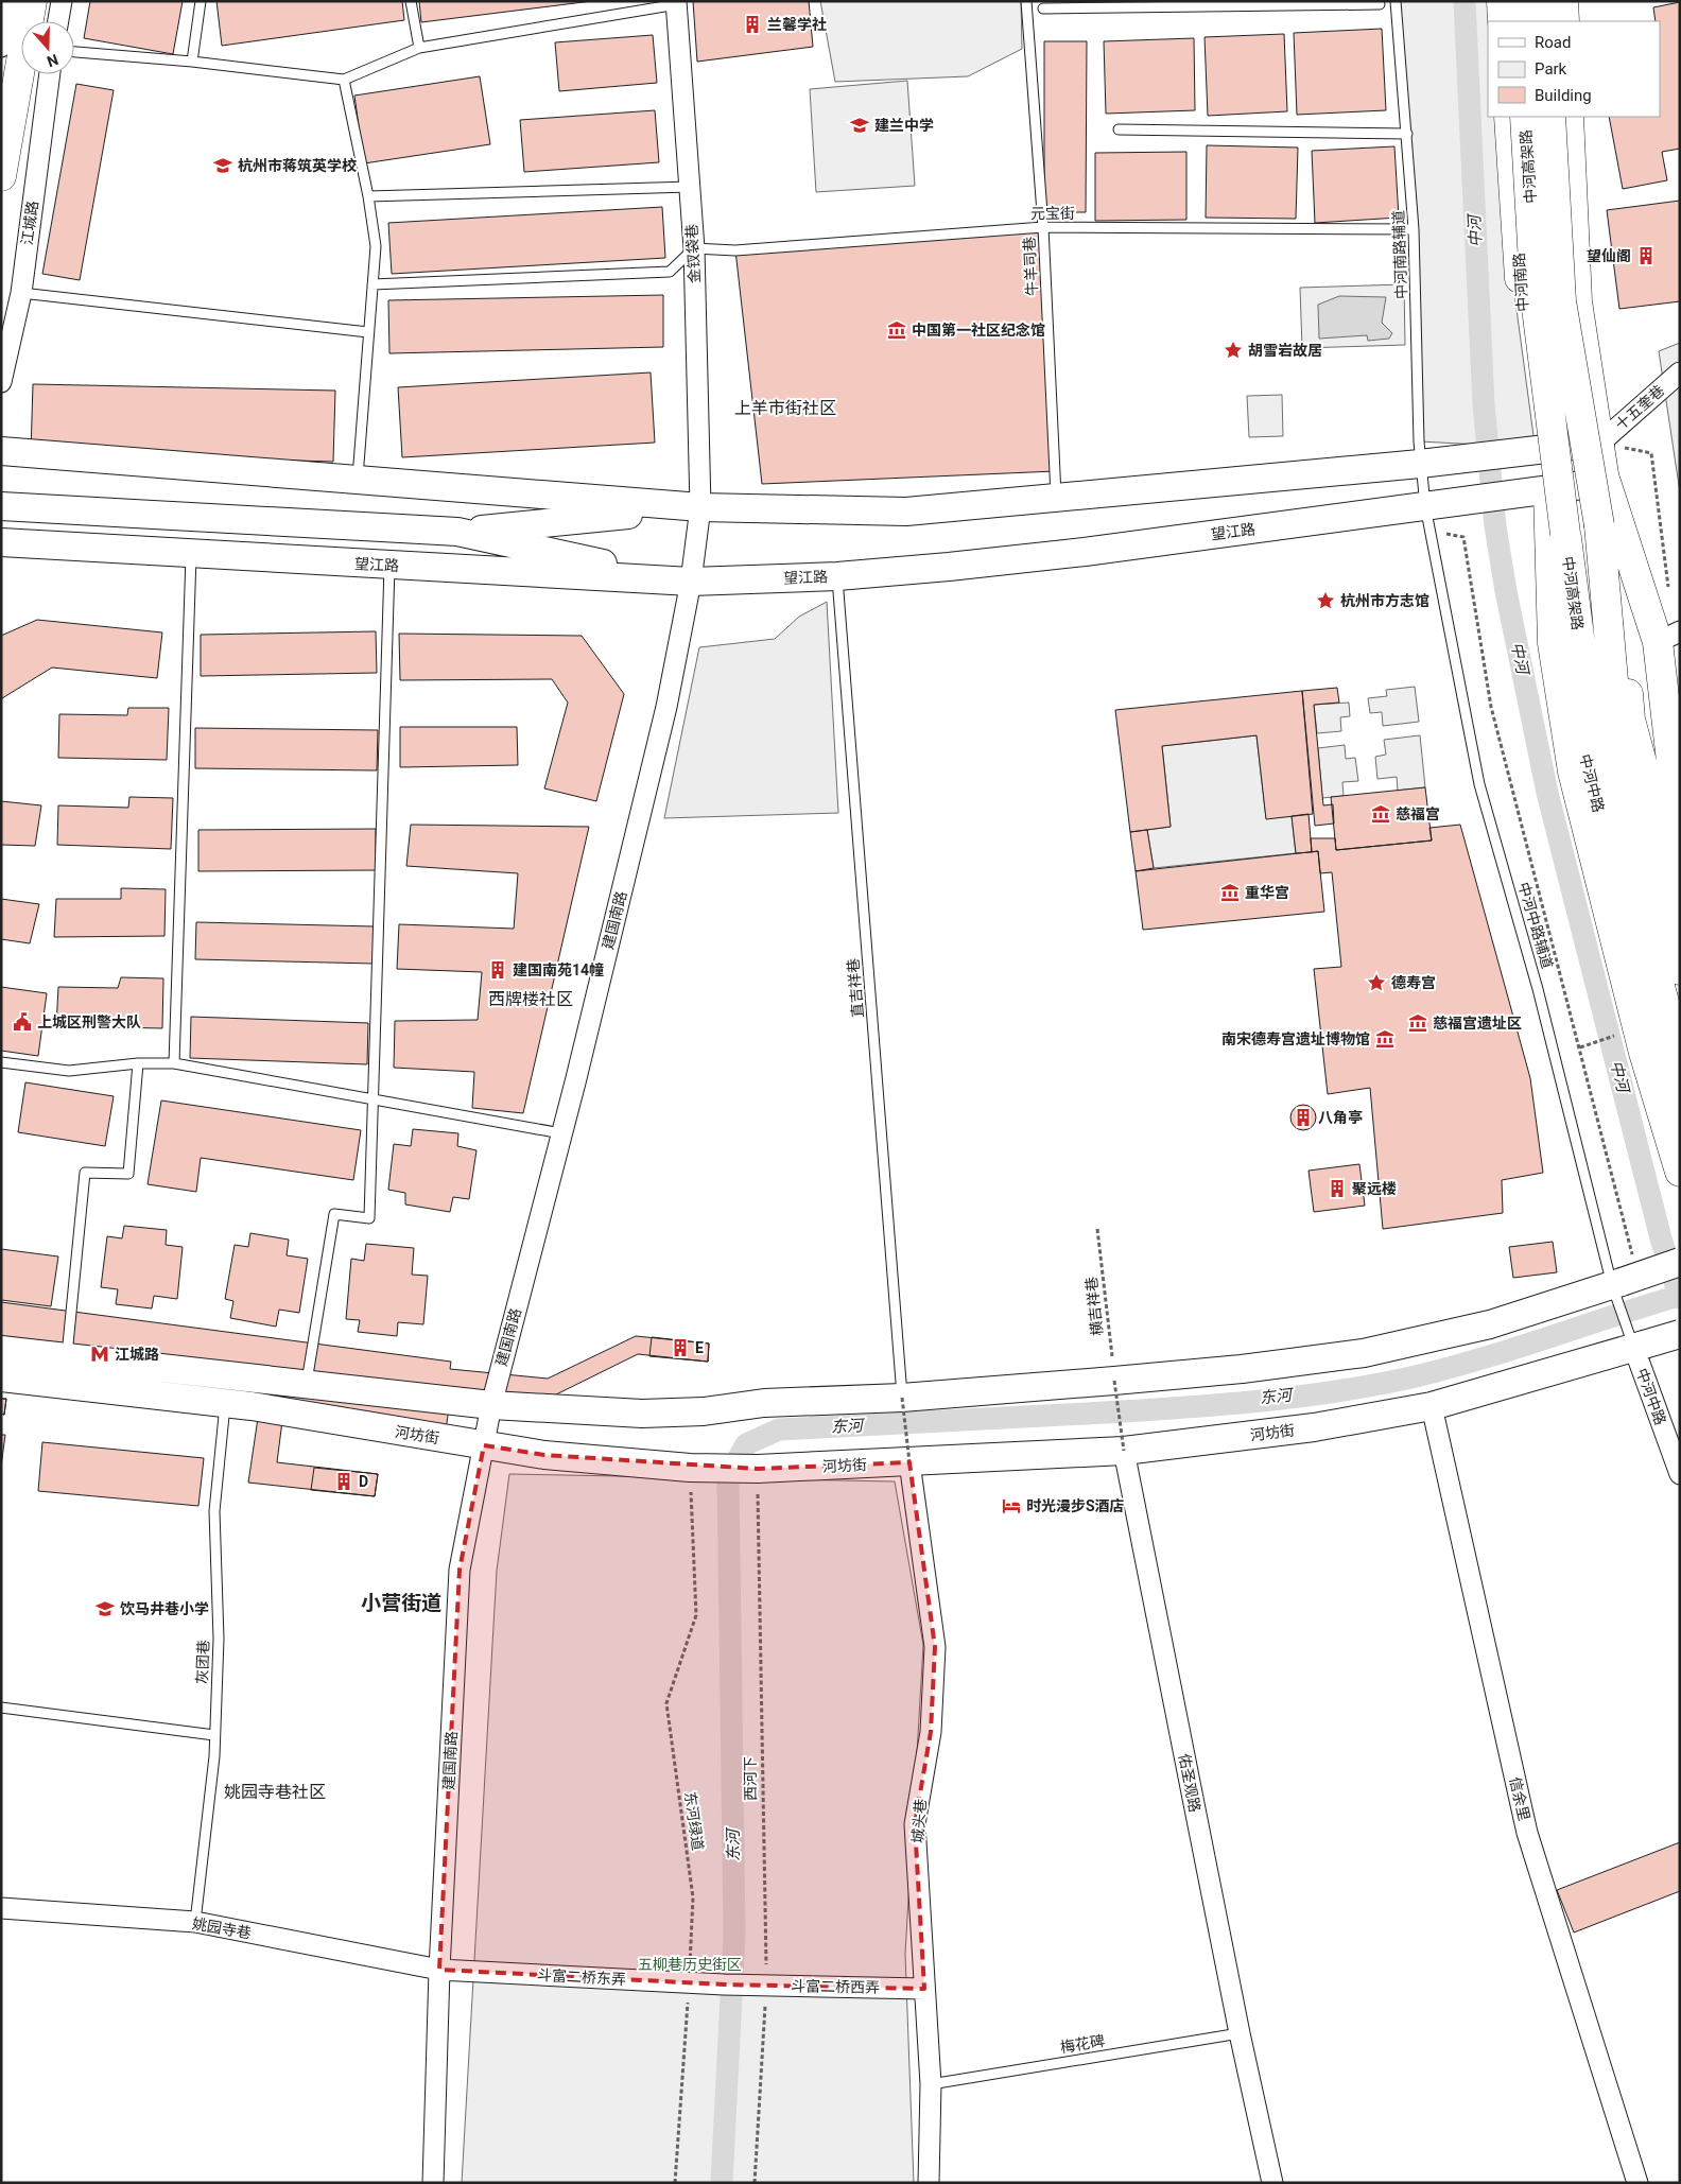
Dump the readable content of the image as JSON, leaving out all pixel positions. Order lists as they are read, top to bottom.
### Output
{
  "streets": {
    "main road": ["中河高架路", "中河南路", "中河中路"],
    "street": [
      "江城路",
      "金钗袋巷",
      "十五奎巷",
      "望江路",
      "建国南路",
      "河坊街",
      "佑圣观路",
      "信余里",
      "城头巷",
      "姚园寺巷",
      "斗富二桥东弄",
      "斗富二桥西弄"
    ],
    "lane": [
      "元宝街",
      "中河南路辅道",
      "牛羊司巷",
      "中河中路辅道",
      "直吉祥巷",
      "灰团巷",
      "梅花碑"
    ],
    "path": ["横吉祥巷", "西河下", "东河绿道"]
  },
  "crossings": [
    ["元宝街", "金钗袋巷"],
    ["元宝街", "中河南路辅道"],
    ["元宝街", "牛羊司巷"],
    ["金钗袋巷", "建国南路"],
    ["中河南路辅道", "望江路"],
    ["中河南路辅道", "中河中路辅道"],
    ["中河南路", "中河中路"],
    ["望江路", "中河中路"],
    ["望江路", "建国南路"],
    ["望江路", "中河中路辅道"],
    ["望江路", "直吉祥巷"],
    ["中河中路", "中河中路辅道"],
    ["中河中路", "河坊街"],
    ["建国南路", "河坊街"],
    ["建国南路", "姚园寺巷"],
    ["建国南路", "斗富二桥东弄"],
    ["中河中路辅道", "河坊街"],
    ["河坊街", "灰团巷"],
    ["河坊街", "西河下"],
    ["河坊街", "佑圣观路"],
    ["河坊街", "信余里"],
    ["河坊街", "东河绿道"],
    ["河坊街", "城头巷"],
    ["灰团巷", "姚园寺巷"],
    ["西河下", "斗富二桥西弄"],
    ["佑圣观路", "梅花碑"],
    ["东河绿道", "斗富二桥东弄"],
    ["城头巷", "斗富二桥西弄"],
    ["城头巷", "梅花碑"],
    ["姚园寺巷", "斗富二桥东弄"],
    ["斗富二桥东弄", "斗富二桥西弄"]
  ],
  "districts": [
    "上羊市街社区",
    "西牌楼社区",
    "小营街道",
    "姚园寺巷社区"
  ],
  "water": ["中河", "东河"],
  "parks": ["五柳巷历史街区"],
  "places": {
    "building": [
      "兰馨学社",
      "望仙阁",
      "建国南苑14幢",
      "八角亭",
      "聚远楼",
      "E",
      "D"
    ],
    "school or university": ["建兰中学", "杭州市蒋筑英学校", "饮马井巷小学"],
    "museum": [
      "中国第一社区纪念馆",
      "慈福宫",
      "重华宫",
      "慈福宫遗址区",
      "南宋德寿宫遗址博物馆"
    ],
    "place": ["胡雪岩故居", "杭州市方志馆", "德寿宫"],
    "public building": ["上城区刑警大队"],
    "metro station": ["江城路"],
    "hotel": ["时光漫步S酒店"]
  },
  "legend": ["Road", "Park", "Building"],
  "north": "bottom"
}
